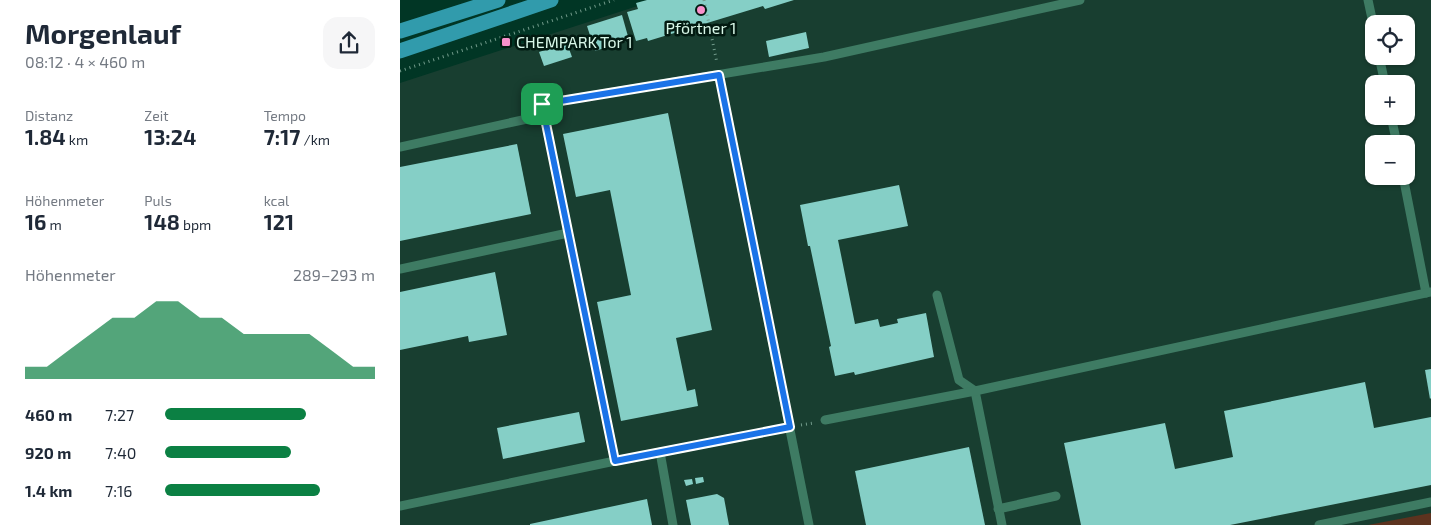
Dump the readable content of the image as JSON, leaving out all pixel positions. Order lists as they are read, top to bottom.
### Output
{
  "places": {
    "other": ["Pförtner 1"],
    "transit": ["CHEMPARK Tor 1"]
  },
  "page": {
    "heading": ["Morgenlauf", "08:12 · 4 × 460 m"],
    "map_buttons": ["+", "−"],
    "stats": [
      ["Distanz", "1.84 km"],
      ["Zeit", "13:24"],
      ["Tempo", "7:17 /km"],
      ["Höhenmeter", "16 m"],
      ["Puls", "148 bpm"],
      ["kcal", "121"]
    ],
    "chart": ["Höhenmeter", "289–293 m"],
    "list": [
      {
        "name": "460 m",
        "note": "7:27"
      },
      {
        "name": "920 m",
        "note": "7:40"
      },
      {
        "name": "1.4 km",
        "note": "7:16"
      }
    ]
  }
}
